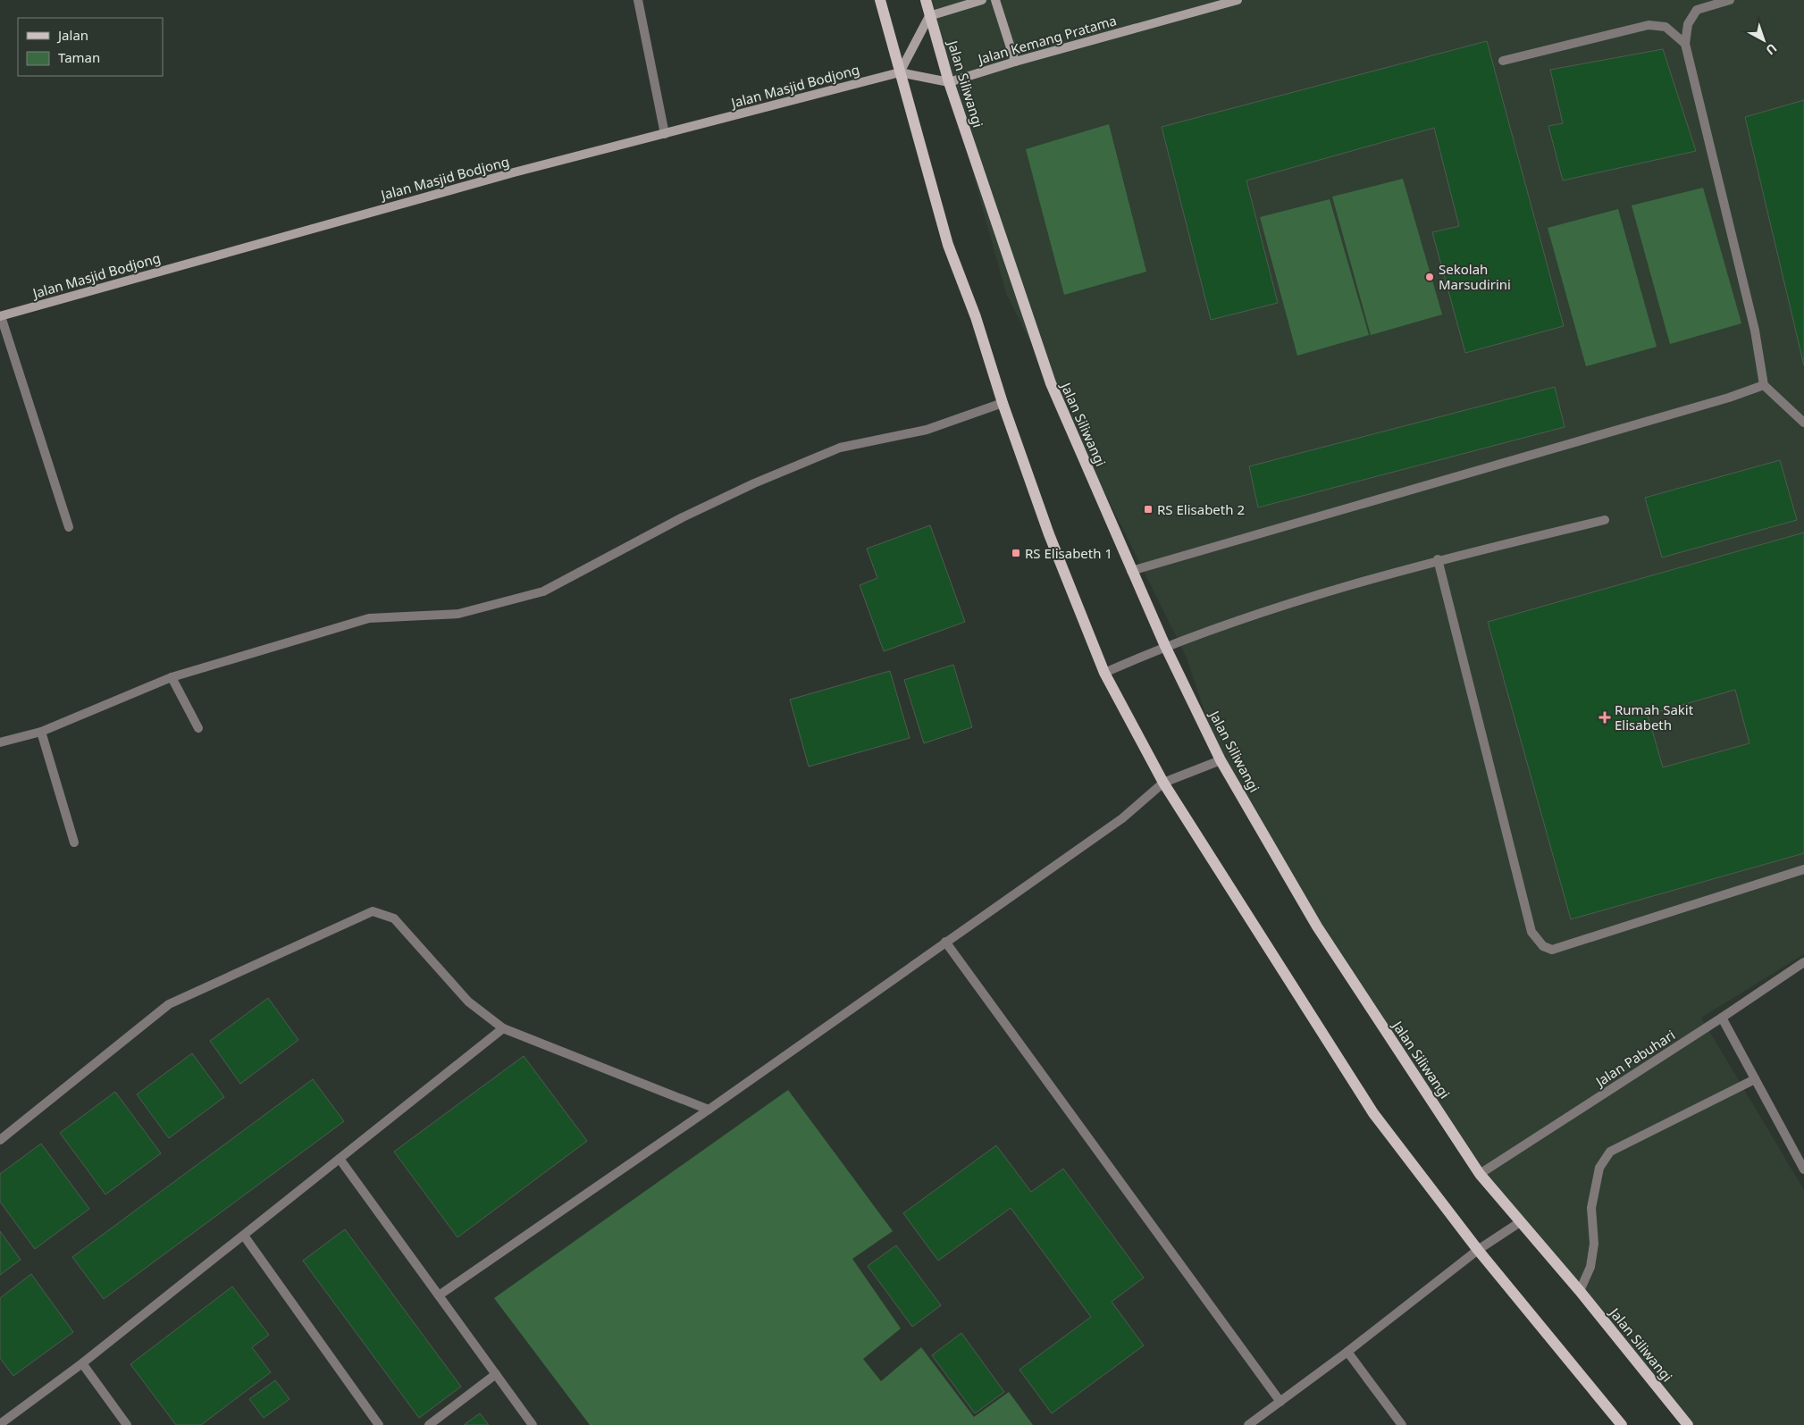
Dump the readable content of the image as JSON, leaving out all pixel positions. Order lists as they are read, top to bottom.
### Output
{
  "streets": {
    "main road": ["Jalan Siliwangi"],
    "street": ["Jalan Kemang Pratama", "Jalan Masjid Bodjong", "Jalan Pabuhari"]
  },
  "crossings": [
    ["Jalan Kemang Pratama", "Jalan Siliwangi"],
    ["Jalan Kemang Pratama", "Jalan Masjid Bodjong"],
    ["Jalan Siliwangi", "Jalan Pabuhari"]
  ],
  "places": {
    "other": ["Sekolah Marsudirini"],
    "transit": ["RS Elisabeth 2", "RS Elisabeth 1"],
    "health": ["Rumah Sakit Elisabeth"]
  },
  "legend": ["Jalan", "Taman"],
  "north": "bottom right"
}
